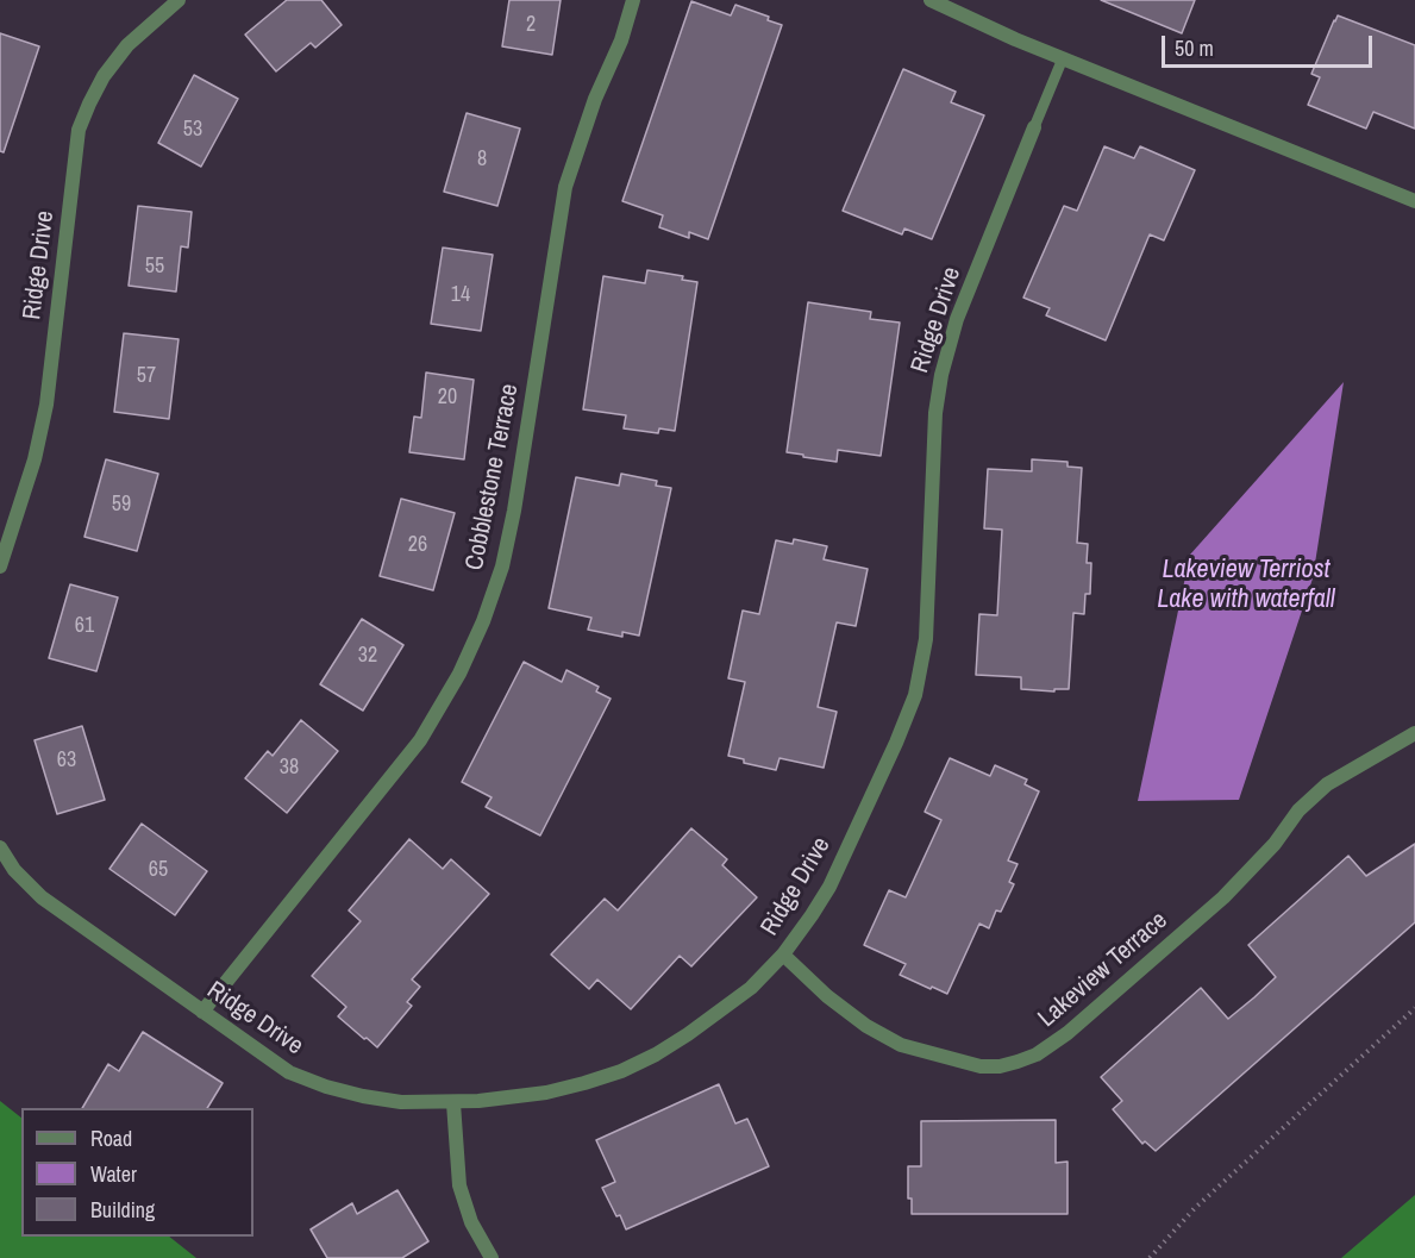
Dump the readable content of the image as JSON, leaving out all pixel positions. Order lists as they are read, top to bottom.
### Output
{
  "streets": {
    "street": ["Ridge Drive", "Cobblestone Terrace", "Lakeview Terrace"]
  },
  "crossings": [
    ["Ridge Drive", "Cobblestone Terrace"],
    ["Ridge Drive", "Lakeview Terrace"]
  ],
  "water": ["Lakeview Terriost Lake with waterfall"],
  "house_numbers": [
    "2",
    "53",
    "8",
    "55",
    "14",
    "57",
    "20",
    "59",
    "26",
    "61",
    "32",
    "63",
    "38",
    "65"
  ],
  "legend": ["Road", "Water", "Building"],
  "scale_bar": "50 m"
}
